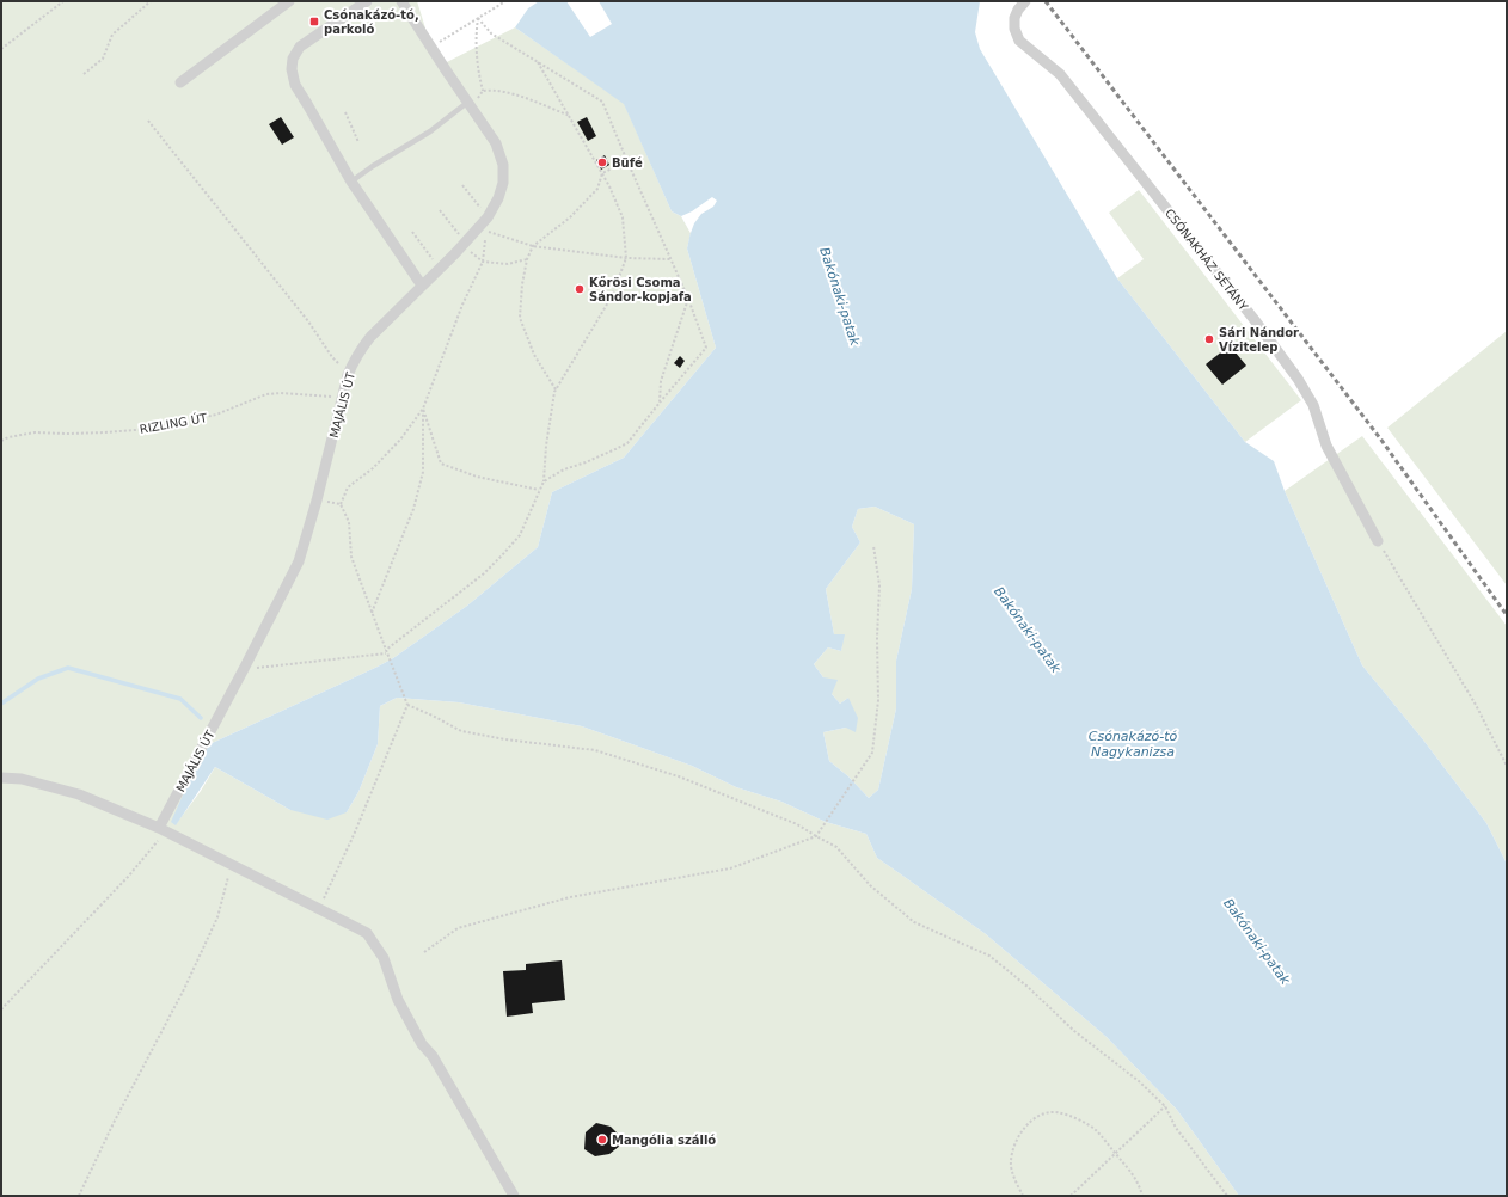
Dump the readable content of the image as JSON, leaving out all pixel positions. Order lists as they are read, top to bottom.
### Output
{
  "streets": {
    "street": ["CSÓNAKHÁZ SÉTÁNY", "MAJÁLIS ÚT"],
    "path": ["RIZLING ÚT"]
  },
  "crossings": [
    ["MAJÁLIS ÚT", "RIZLING ÚT"]
  ],
  "water": ["Bakónaki-patak", "Csónakázó-tó Nagykanizsa"],
  "places": {
    "transit": ["Csónakázó-tó, parkoló"],
    "other": [
      "Büfé",
      "Kőrösi Csoma Sándor-kopjafa",
      "Sári Nándor Vízitelep",
      "Mangólia szálló"
    ]
  }
}
